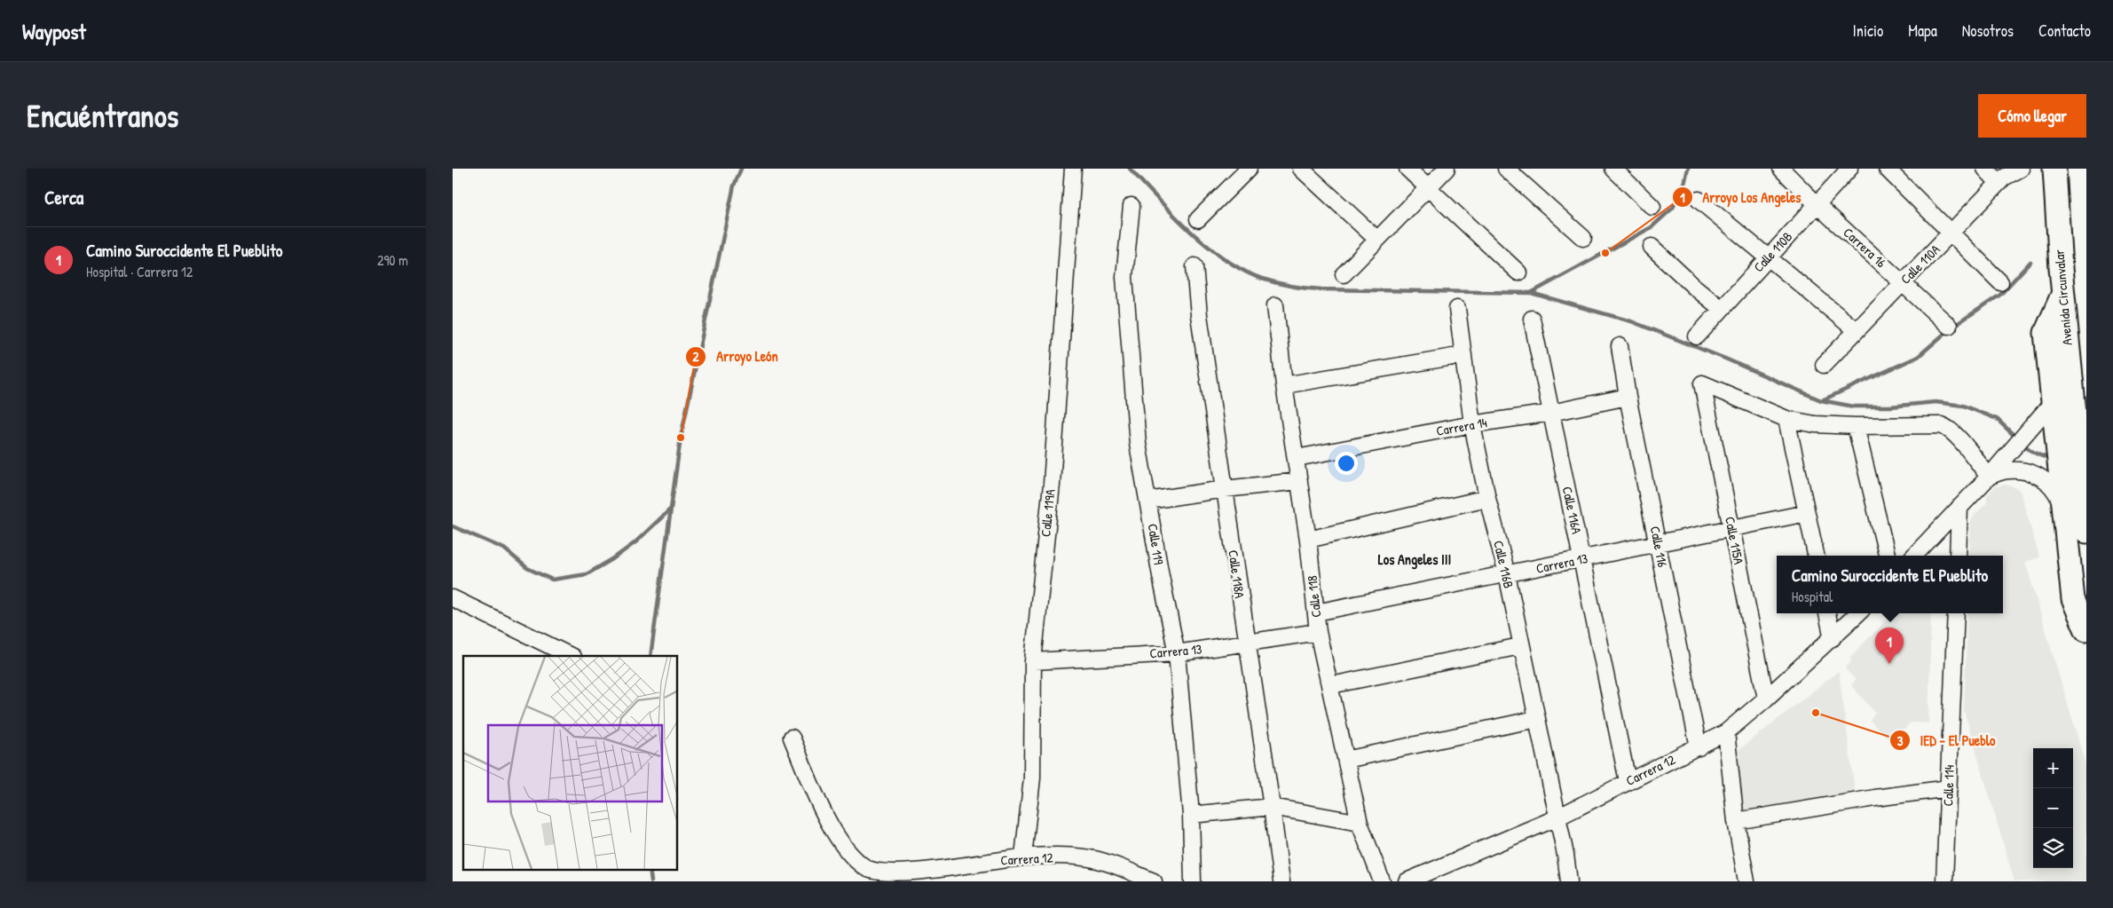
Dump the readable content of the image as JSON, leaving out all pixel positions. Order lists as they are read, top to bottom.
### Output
{
  "streets": {
    "highway": ["Avenida Circunvalar"],
    "street": [
      "Carrera 16",
      "Calle 110B",
      "Calle 110A",
      "Carrera 14",
      "Calle 116A",
      "Calle 119A",
      "Calle 115A",
      "Calle 119",
      "Calle 116",
      "Carrera 13",
      "Calle 116B",
      "Calle 118A",
      "Calle 118",
      "Carrera 12",
      "Calle 114"
    ]
  },
  "crossings": [
    ["Carrera 16", "Calle 110B"],
    ["Carrera 16", "Calle 110A"],
    ["Carrera 14", "Calle 116A"],
    ["Carrera 14", "Calle 116"],
    ["Carrera 14", "Calle 116B"],
    ["Carrera 14", "Calle 118"],
    ["Calle 116A", "Carrera 13"],
    ["Calle 116A", "Carrera 12"],
    ["Calle 119A", "Carrera 13"],
    ["Calle 119A", "Carrera 12"],
    ["Calle 115A", "Carrera 13"],
    ["Calle 115A", "Carrera 12"],
    ["Calle 119", "Carrera 13"],
    ["Calle 116", "Carrera 13"],
    ["Calle 116", "Carrera 12"],
    ["Carrera 13", "Calle 116B"],
    ["Carrera 13", "Calle 118A"],
    ["Carrera 13", "Calle 118"],
    ["Calle 116B", "Carrera 12"]
  ],
  "districts": ["Los Angeles III"],
  "places": ["Arroyo Los Angeles", "Arroyo León", "IED - El Pueblo"],
  "page": {
    "header": "Waypost",
    "nav": [
      "Inicio",
      "Mapa",
      "Nosotros",
      "Contacto"
    ],
    "buttons": "Cómo llegar",
    "title": "Encuéntranos",
    "heading": "Cerca",
    "list": [
      {
        "mark": "1",
        "name": "Camino Suroccidente El Pueblito",
        "note": "Hospital · Carrera 12",
        "value": "290 m"
      }
    ],
    "popup": ["Camino Suroccidente El Pueblito", "Hospital"],
    "pins": "1",
    "map_buttons": ["+", "−"]
  }
}
